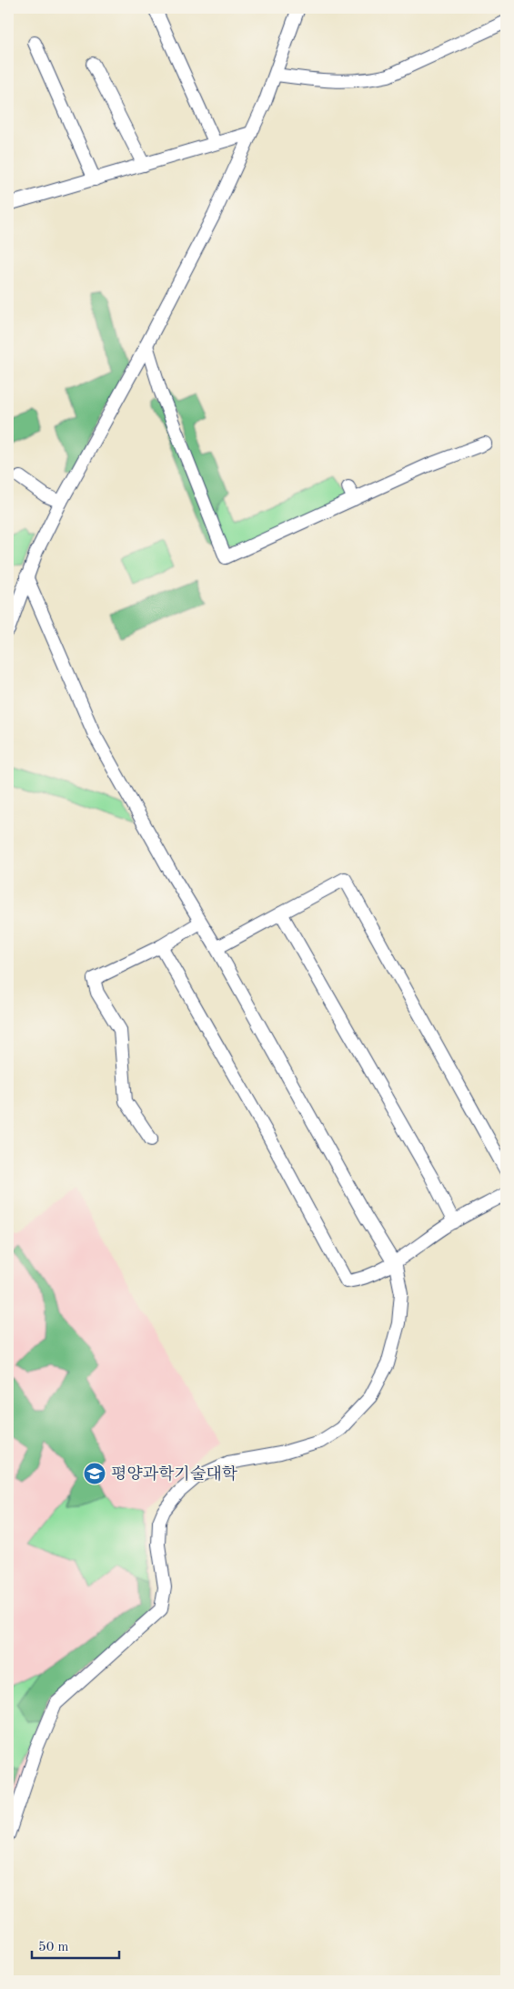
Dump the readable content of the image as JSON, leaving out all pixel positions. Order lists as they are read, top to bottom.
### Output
{
  "places": {
    "school or university": ["평양과학기술대학"]
  },
  "scale_bar": "50 m"
}
